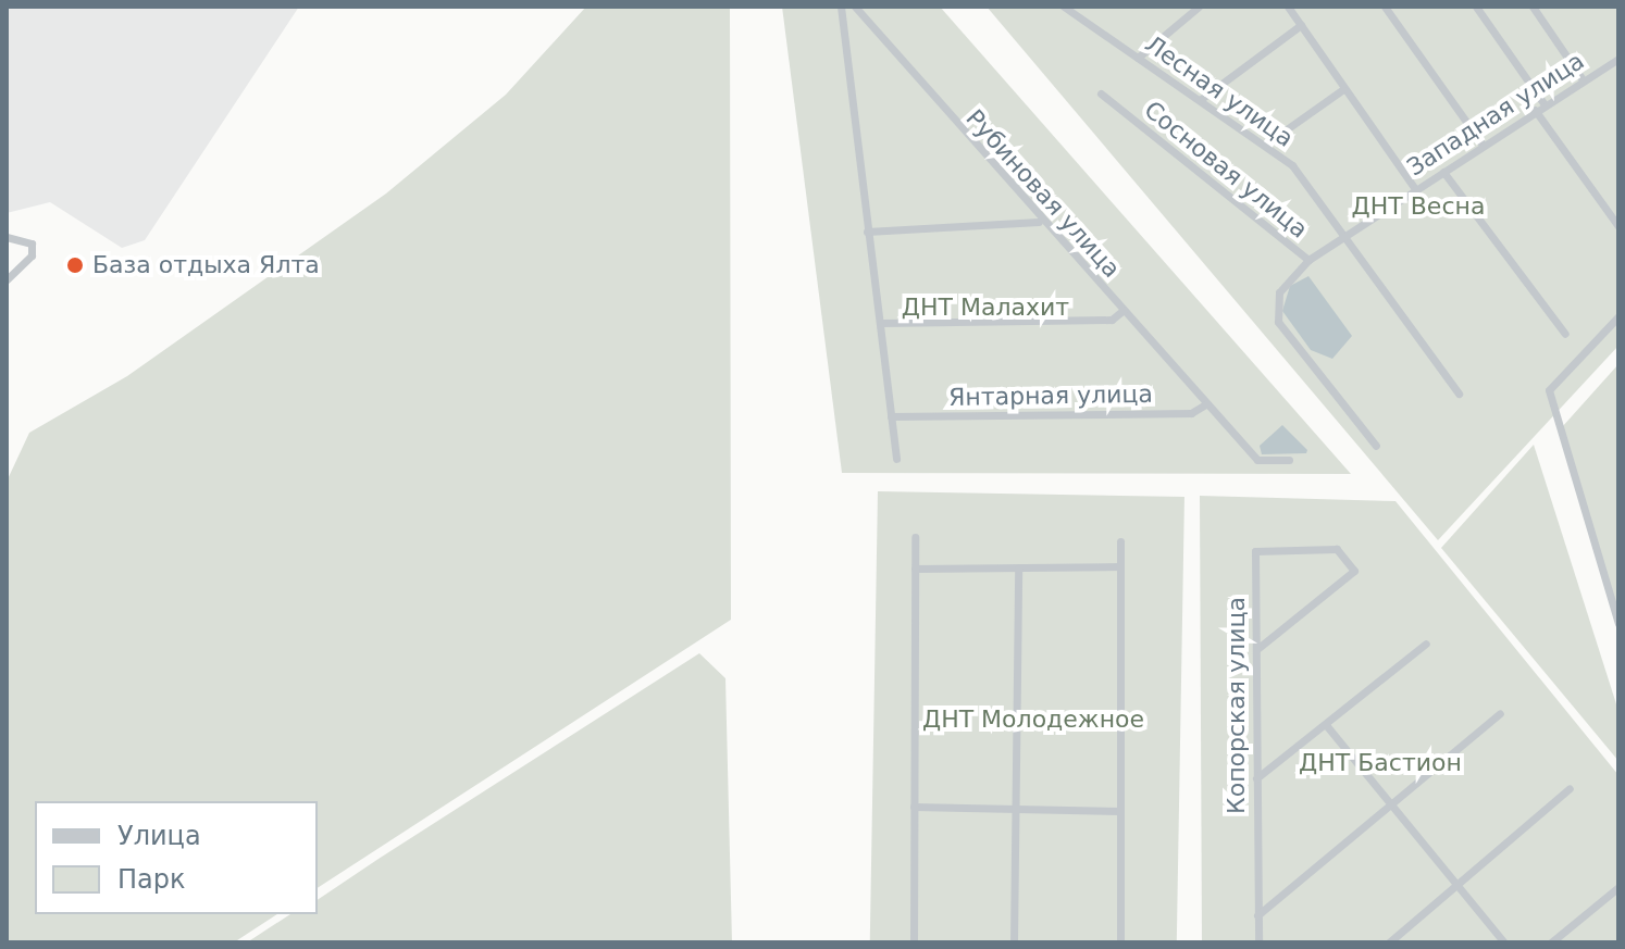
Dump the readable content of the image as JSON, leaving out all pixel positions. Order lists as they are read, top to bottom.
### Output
{
  "streets": {
    "street": [
      "Лесная улица",
      "Западная улица",
      "Сосновая улица",
      "Рубиновая улица",
      "Янтарная улица",
      "Копорская улица"
    ]
  },
  "crossings": [
    ["Лесная улица", "Западная улица"],
    ["Западная улица", "Сосновая улица"],
    ["Рубиновая улица", "Янтарная улица"]
  ],
  "parks": [
    "ДНТ Весна",
    "ДНТ Малахит",
    "ДНТ Молодежное",
    "ДНТ Бастион"
  ],
  "places": ["База отдыха Ялта"],
  "legend": ["Улица", "Парк"]
}
